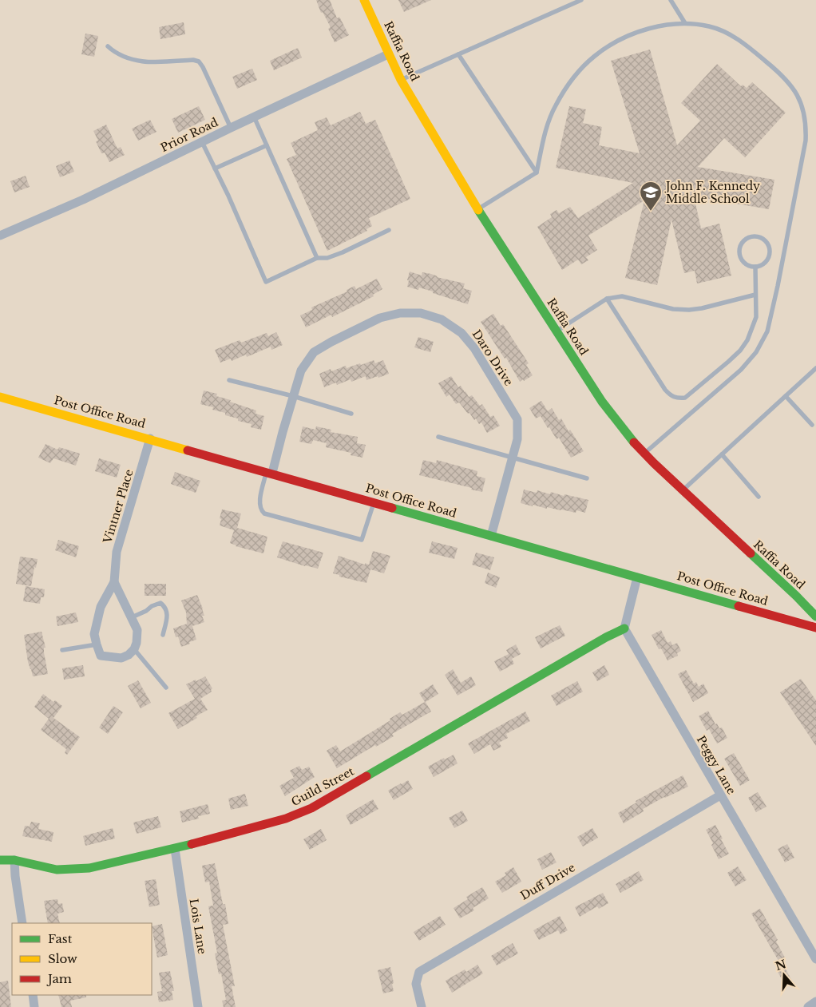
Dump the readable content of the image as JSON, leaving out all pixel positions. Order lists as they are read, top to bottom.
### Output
{
  "streets": {
    "street": [
      "Raffia Road",
      "Prior Road",
      "Daro Drive",
      "Post Office Road",
      "Vintner Place",
      "Peggy Lane",
      "Guild Street",
      "Duff Drive",
      "Lois Lane"
    ]
  },
  "crossings": [
    ["Raffia Road", "Prior Road"],
    ["Daro Drive", "Post Office Road"],
    ["Post Office Road", "Vintner Place"],
    ["Peggy Lane", "Guild Street"],
    ["Peggy Lane", "Duff Drive"],
    ["Guild Street", "Lois Lane"]
  ],
  "places": {
    "school or university": ["John F. Kennedy Middle School"]
  },
  "legend": ["Fast", "Slow", "Jam"],
  "north": "top"
}
